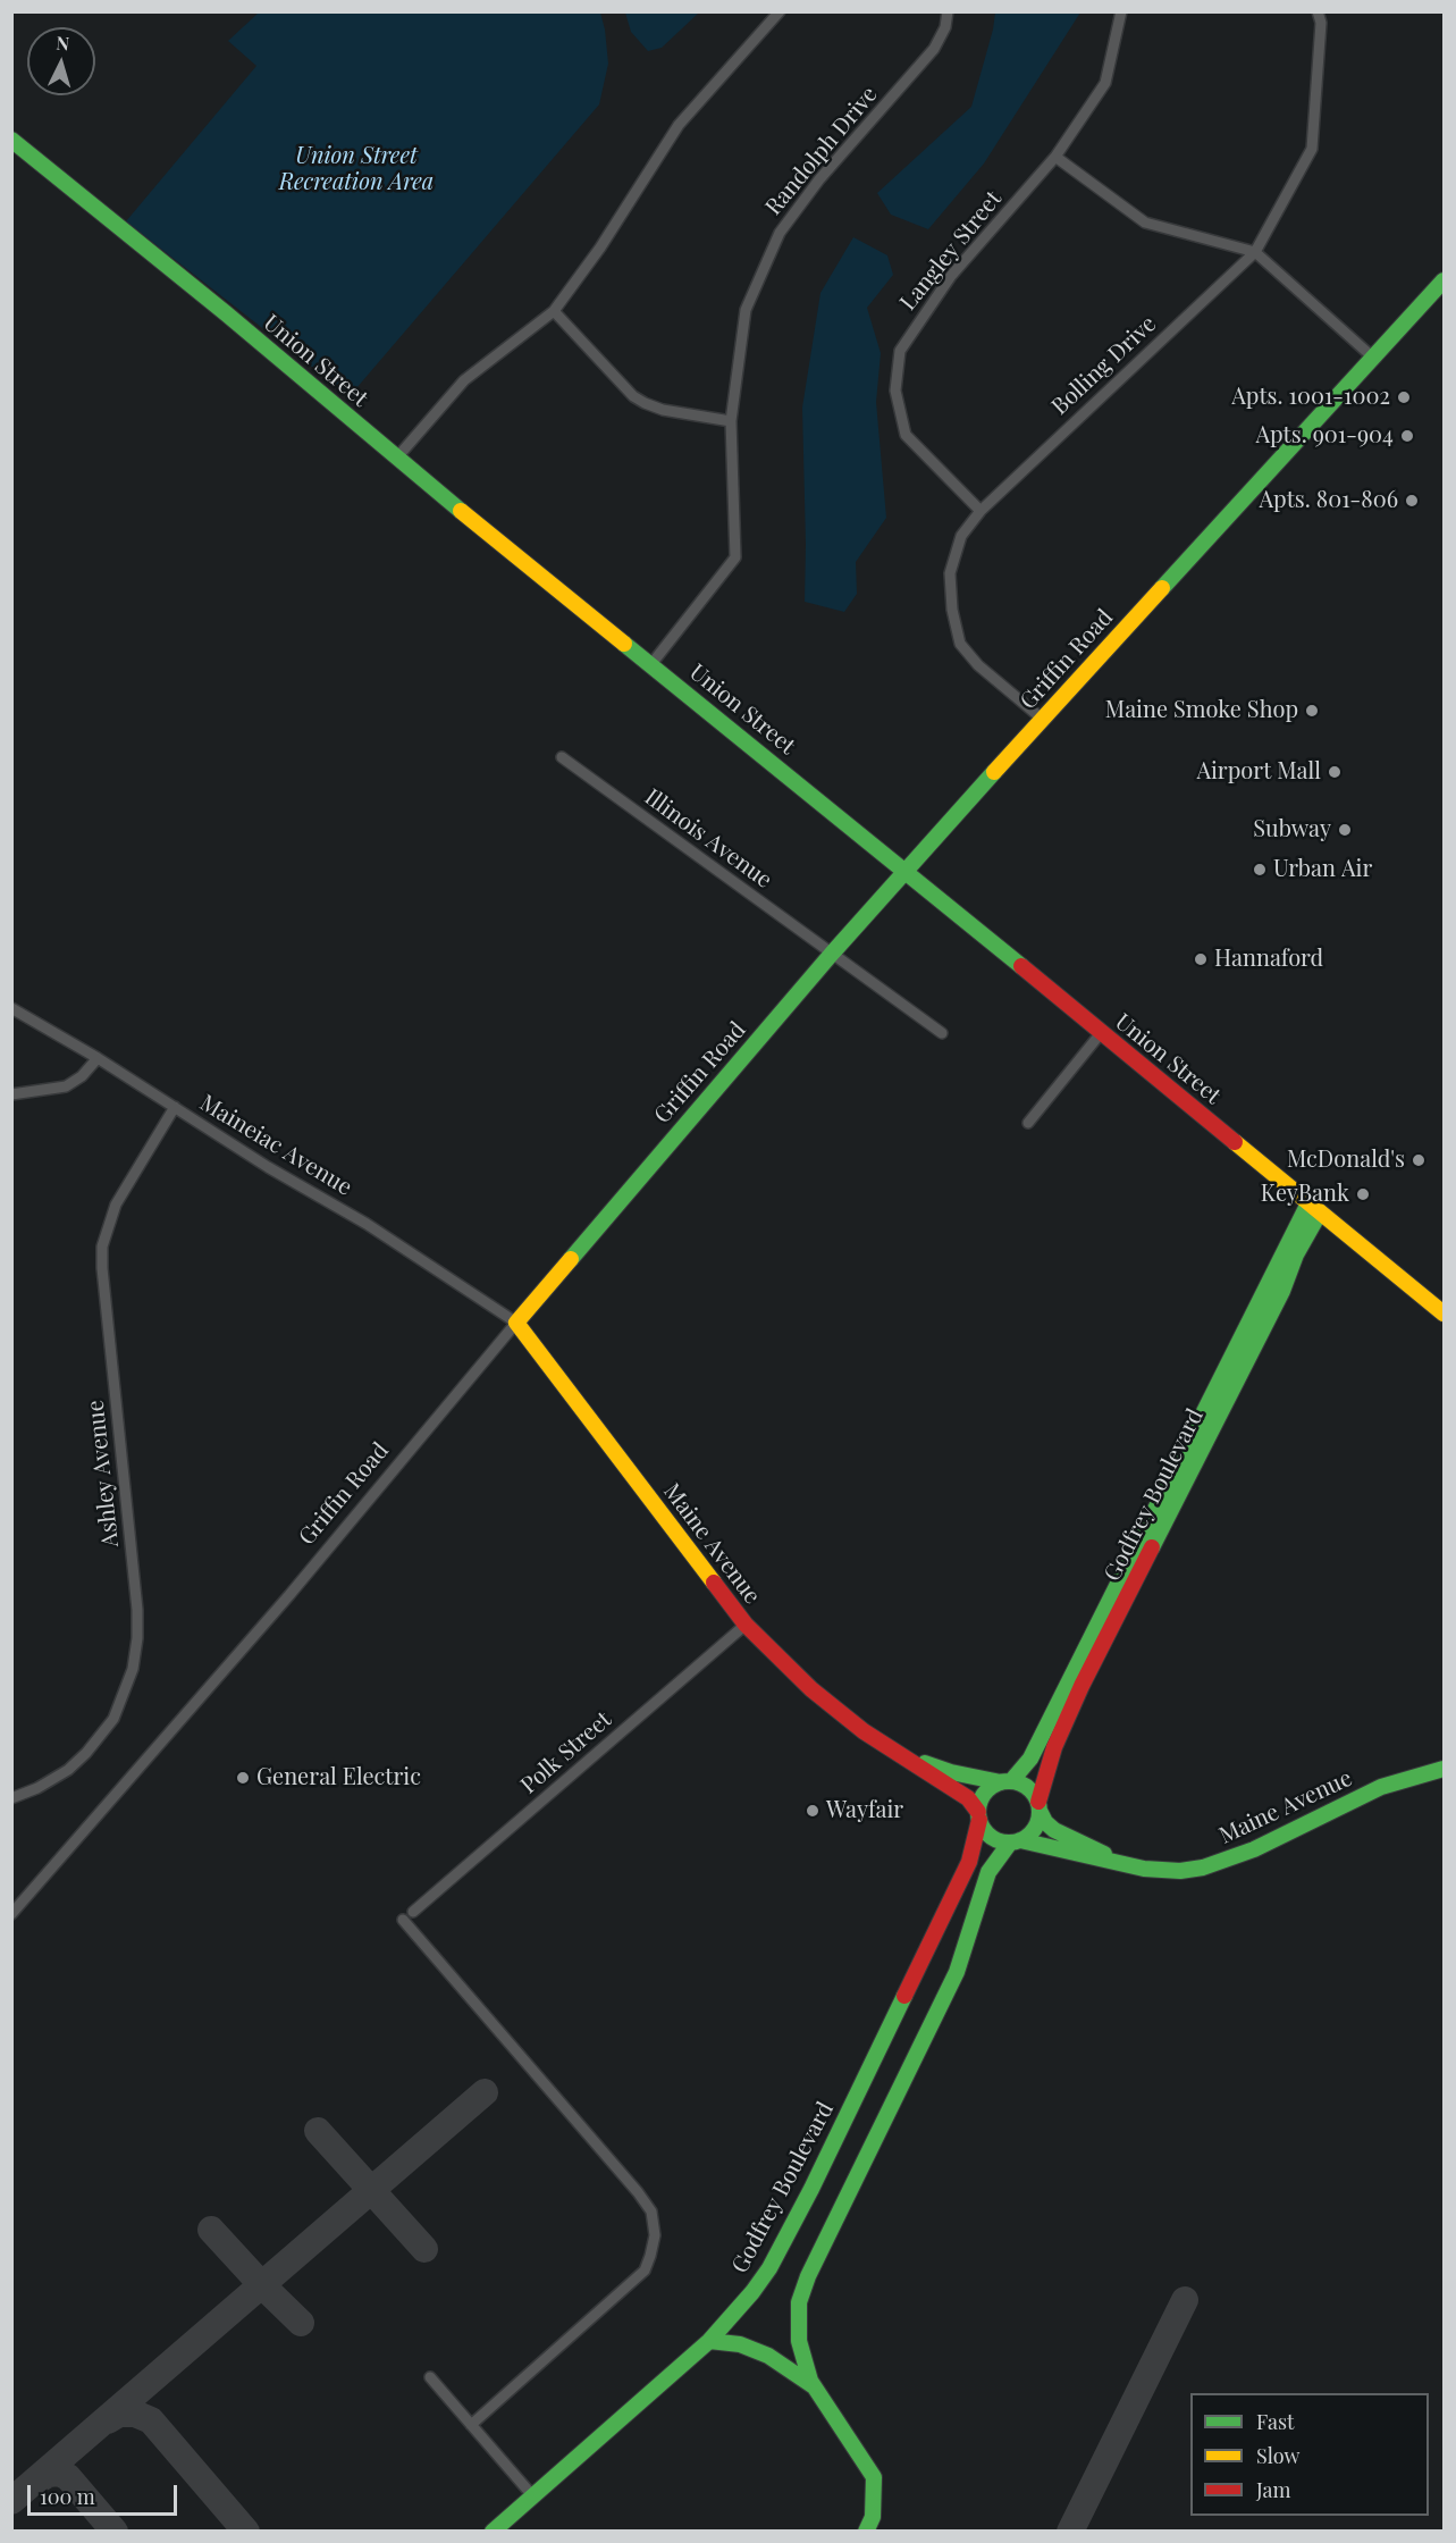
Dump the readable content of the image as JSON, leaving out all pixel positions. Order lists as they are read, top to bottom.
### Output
{
  "streets": {
    "street": [
      "Randolph Drive",
      "Langley Street",
      "Union Street",
      "Bolling Drive",
      "Griffin Road",
      "Illinois Avenue",
      "Maineiac Avenue",
      "Ashley Avenue",
      "Godfrey Boulevard",
      "Maine Avenue",
      "Polk Street"
    ]
  },
  "crossings": [
    ["Randolph Drive", "Union Street"],
    ["Langley Street", "Bolling Drive"],
    ["Union Street", "Griffin Road"],
    ["Union Street", "Godfrey Boulevard"],
    ["Bolling Drive", "Griffin Road"],
    ["Griffin Road", "Illinois Avenue"],
    ["Griffin Road", "Maineiac Avenue"],
    ["Griffin Road", "Maine Avenue"],
    ["Maineiac Avenue", "Ashley Avenue"],
    ["Maineiac Avenue", "Maine Avenue"],
    ["Godfrey Boulevard", "Maine Avenue"],
    ["Maine Avenue", "Polk Street"]
  ],
  "parks": ["Union Street Recreation Area"],
  "places": [
    "Apts. 1001-1002",
    "Apts. 901-904",
    "Apts. 801-806",
    "Maine Smoke Shop",
    "Airport Mall",
    "Subway",
    "Urban Air",
    "Hannaford",
    "McDonald's",
    "KeyBank",
    "General Electric",
    "Wayfair"
  ],
  "legend": ["Fast", "Slow", "Jam"],
  "scale_bar": "100 m",
  "north": "top"
}
